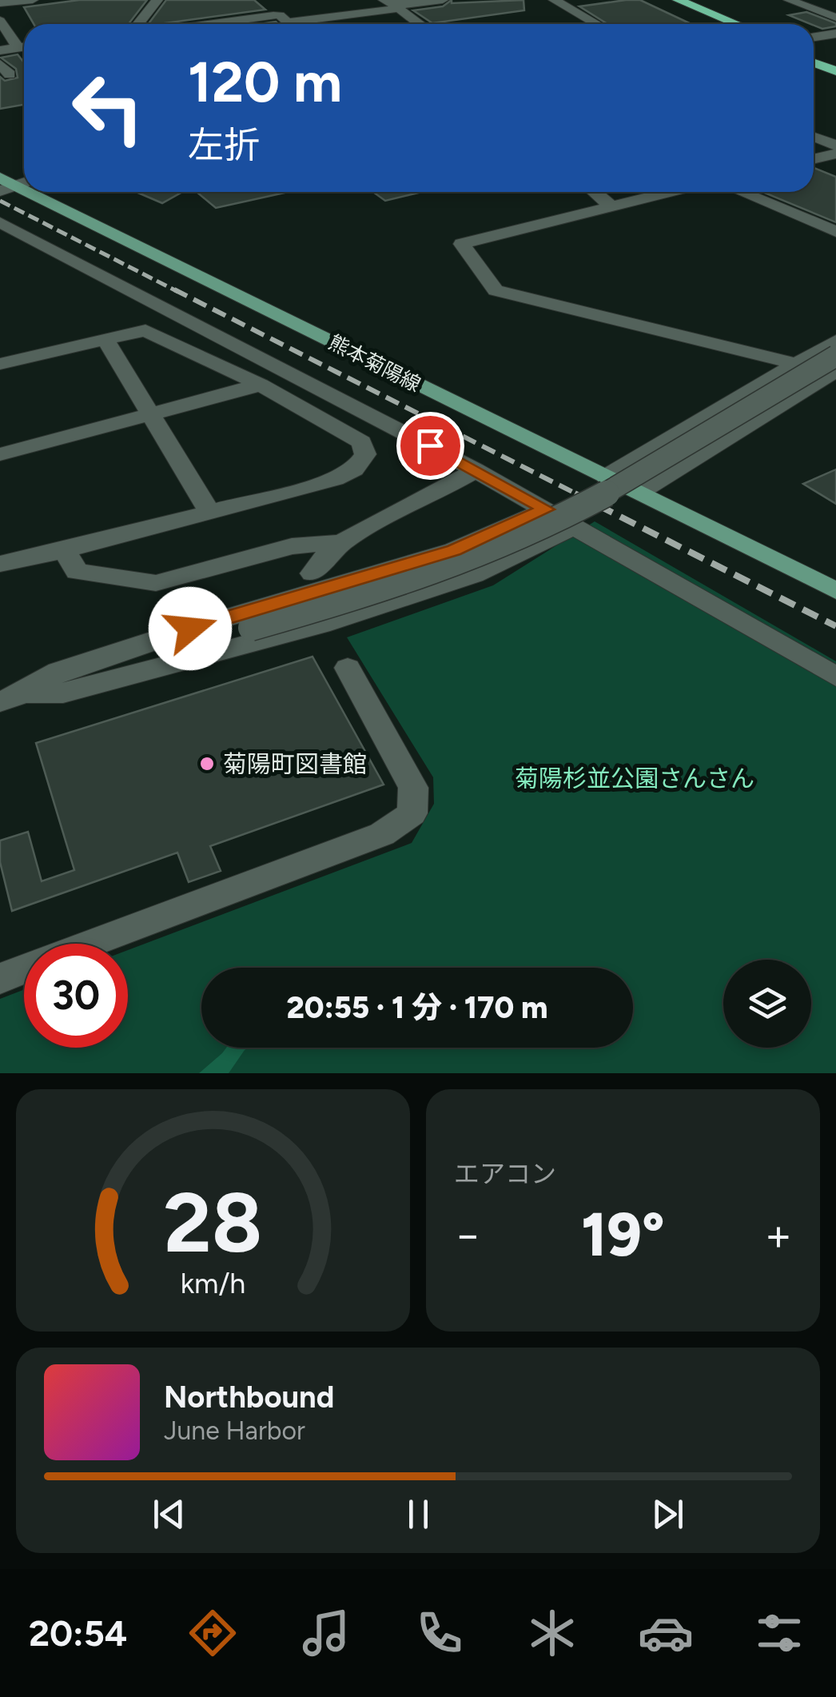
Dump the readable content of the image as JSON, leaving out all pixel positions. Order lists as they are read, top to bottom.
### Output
{
  "streets": {
    "main road": ["熊本菊陽線"]
  },
  "parks": ["菊陽杉並公園さんさん"],
  "places": ["菊陽町図書館"],
  "page": {
    "turn": ["120 m", "左折"],
    "limit": "30",
    "trip": "20:55 · 1 分 · 170 m",
    "tile": "エアコン",
    "heat": ["−", "19°", "+"],
    "song": ["Northbound", "June Harbor"],
    "tabs": "20:54",
    "gauge": ["28", "km/h"]
  }
}
